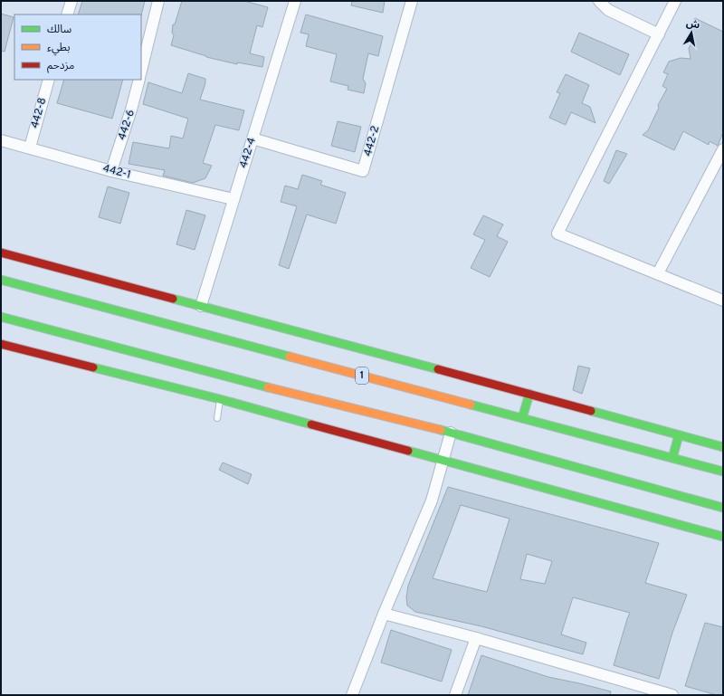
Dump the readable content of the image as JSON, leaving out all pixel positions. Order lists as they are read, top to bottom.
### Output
{
  "streets": {
    "main road": ["1"],
    "street": [
      "442-8",
      "442-6",
      "442-2",
      "442-4",
      "442-1"
    ]
  },
  "crossings": [
    ["442-8", "442-1"],
    ["442-6", "442-1"],
    ["442-2", "442-4"],
    ["442-4", "442-1"]
  ],
  "legend": ["سالك", "بطيء", "مزدحم"],
  "north": "top"
}
